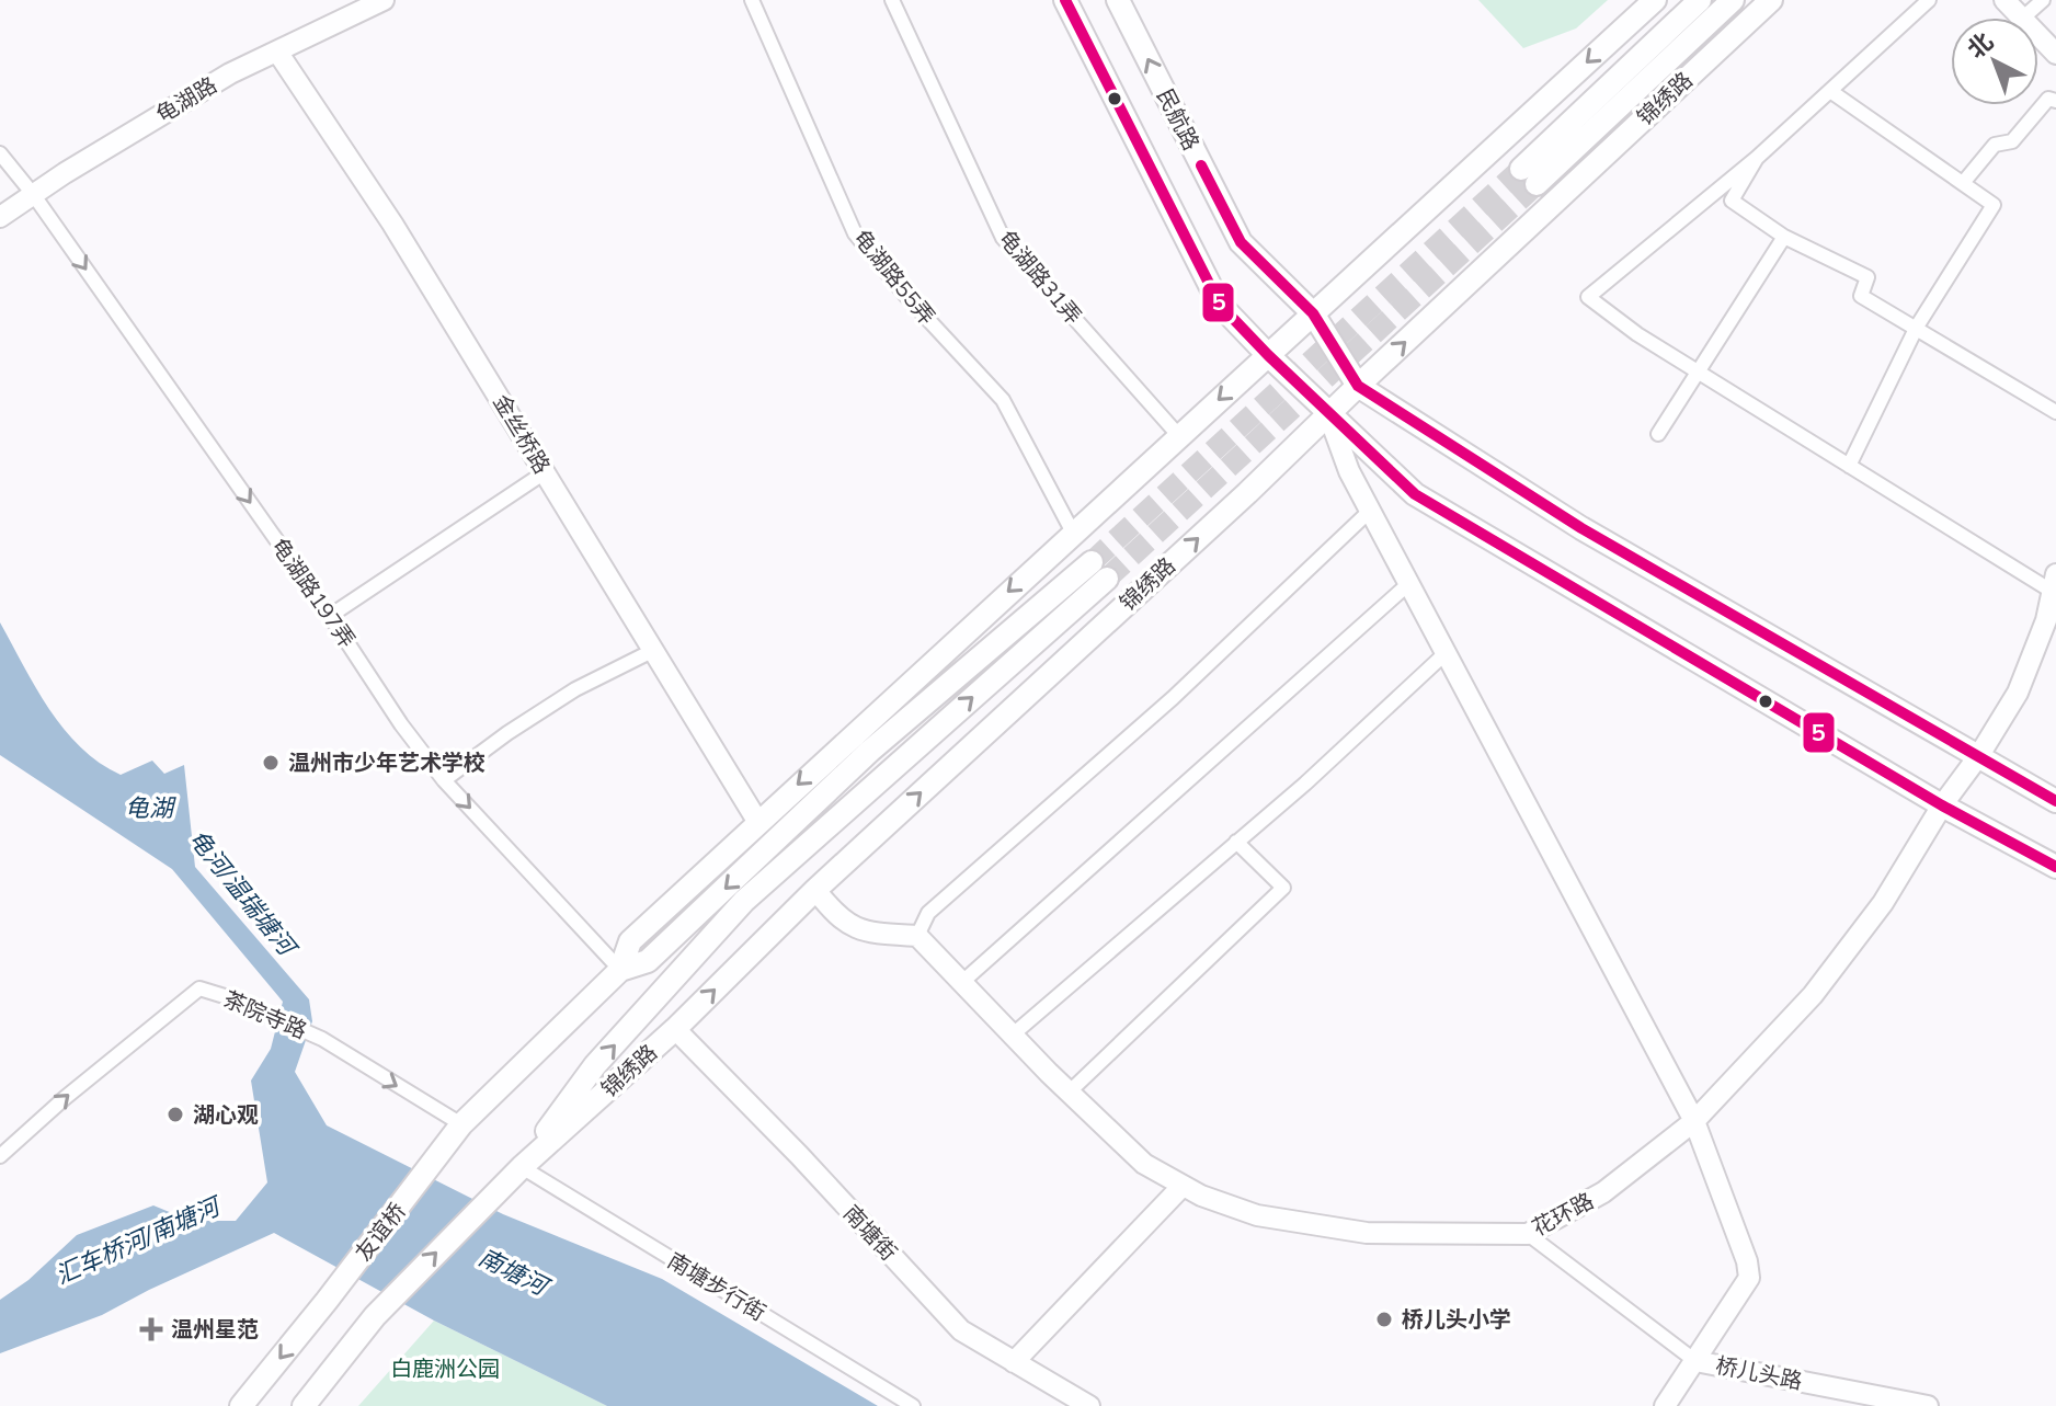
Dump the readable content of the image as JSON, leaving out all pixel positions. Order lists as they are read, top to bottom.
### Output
{
  "streets": {
    "main road": ["锦绣路", "民航路", "友谊桥"],
    "street": [
      "龟湖路",
      "龟湖路55弄",
      "龟湖路31弄",
      "金丝桥路",
      "龟湖路197弄",
      "茶院寺路",
      "花环路",
      "南塘街",
      "南塘步行街",
      "桥儿头路"
    ]
  },
  "crossings": [
    ["锦绣路", "民航路"],
    ["锦绣路", "龟湖路55弄"],
    ["锦绣路", "龟湖路31弄"],
    ["锦绣路", "金丝桥路"],
    ["锦绣路", "龟湖路197弄"],
    ["锦绣路", "茶院寺路"],
    ["锦绣路", "友谊桥"],
    ["锦绣路", "南塘街"],
    ["锦绣路", "南塘步行街"],
    ["龟湖路", "金丝桥路"],
    ["龟湖路", "龟湖路197弄"]
  ],
  "one_way": ["龟湖路197弄", "茶院寺路", "友谊桥"],
  "water": [
    "龟湖",
    "龟河/温瑞塘河",
    "汇车桥河/南塘河",
    "南塘河"
  ],
  "parks": ["白鹿洲公园"],
  "places": {
    "other": ["温州市少年艺术学校", "湖心观", "桥儿头小学"],
    "health": ["温州星范"]
  },
  "lines": ["transit line 5"],
  "north": "top left"
}
